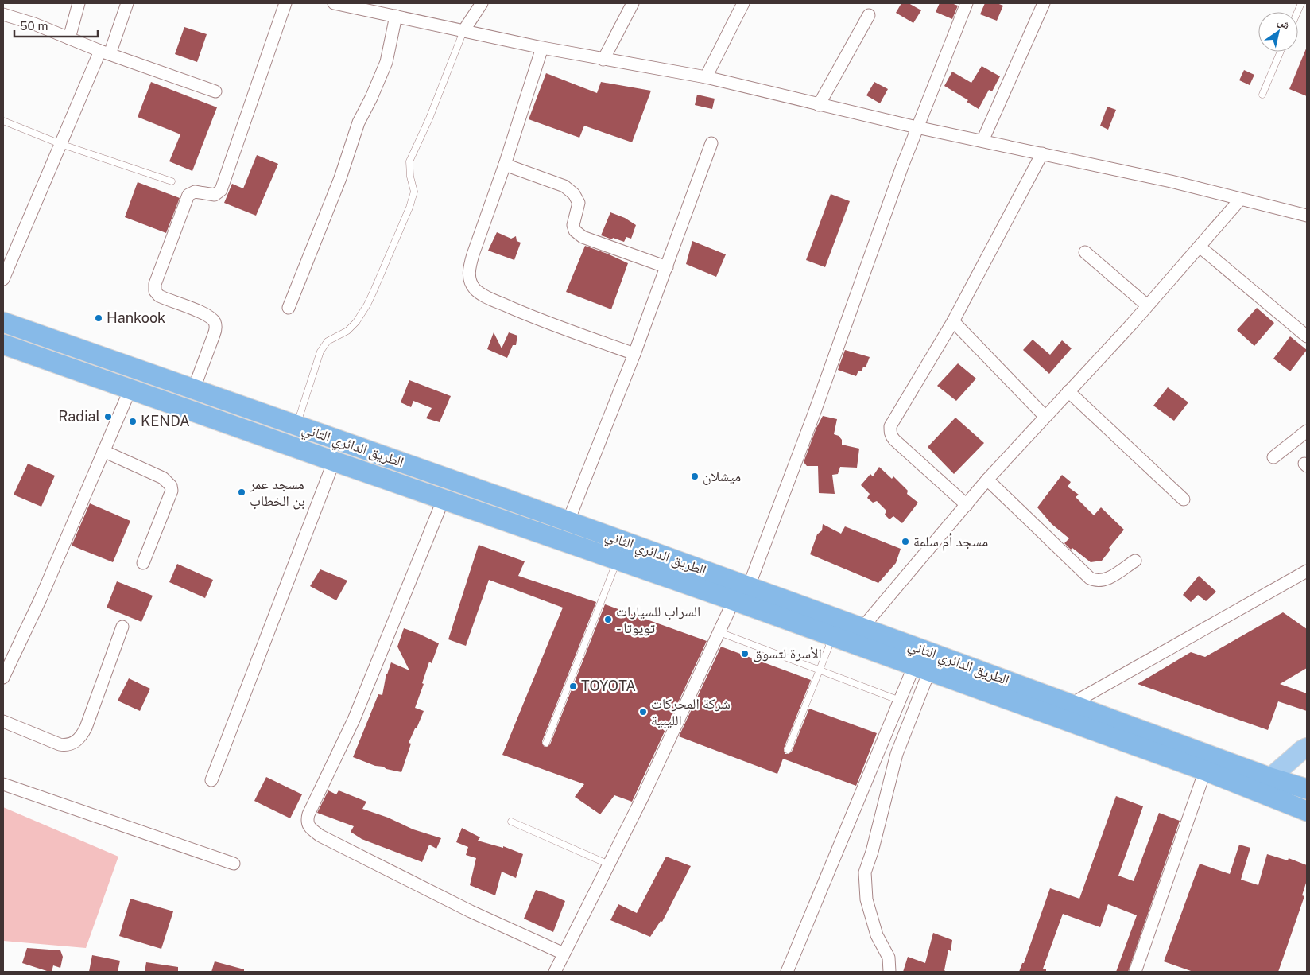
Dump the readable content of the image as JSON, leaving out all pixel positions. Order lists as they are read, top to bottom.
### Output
{
  "streets": {
    "highway": ["الطريق الدائري الثاني"]
  },
  "places": [
    "Hankook",
    "Radial",
    "KENDA",
    "ميشلان",
    "مسجد عمر بن الخطاب",
    "مسجد أم سلمة",
    "السراب للسيارات - تويوتا",
    "الأسرة لتسوق",
    "TOYOTA",
    "شركة المحركات الليبية"
  ],
  "scale_bar": "50 m",
  "north": "top right"
}
